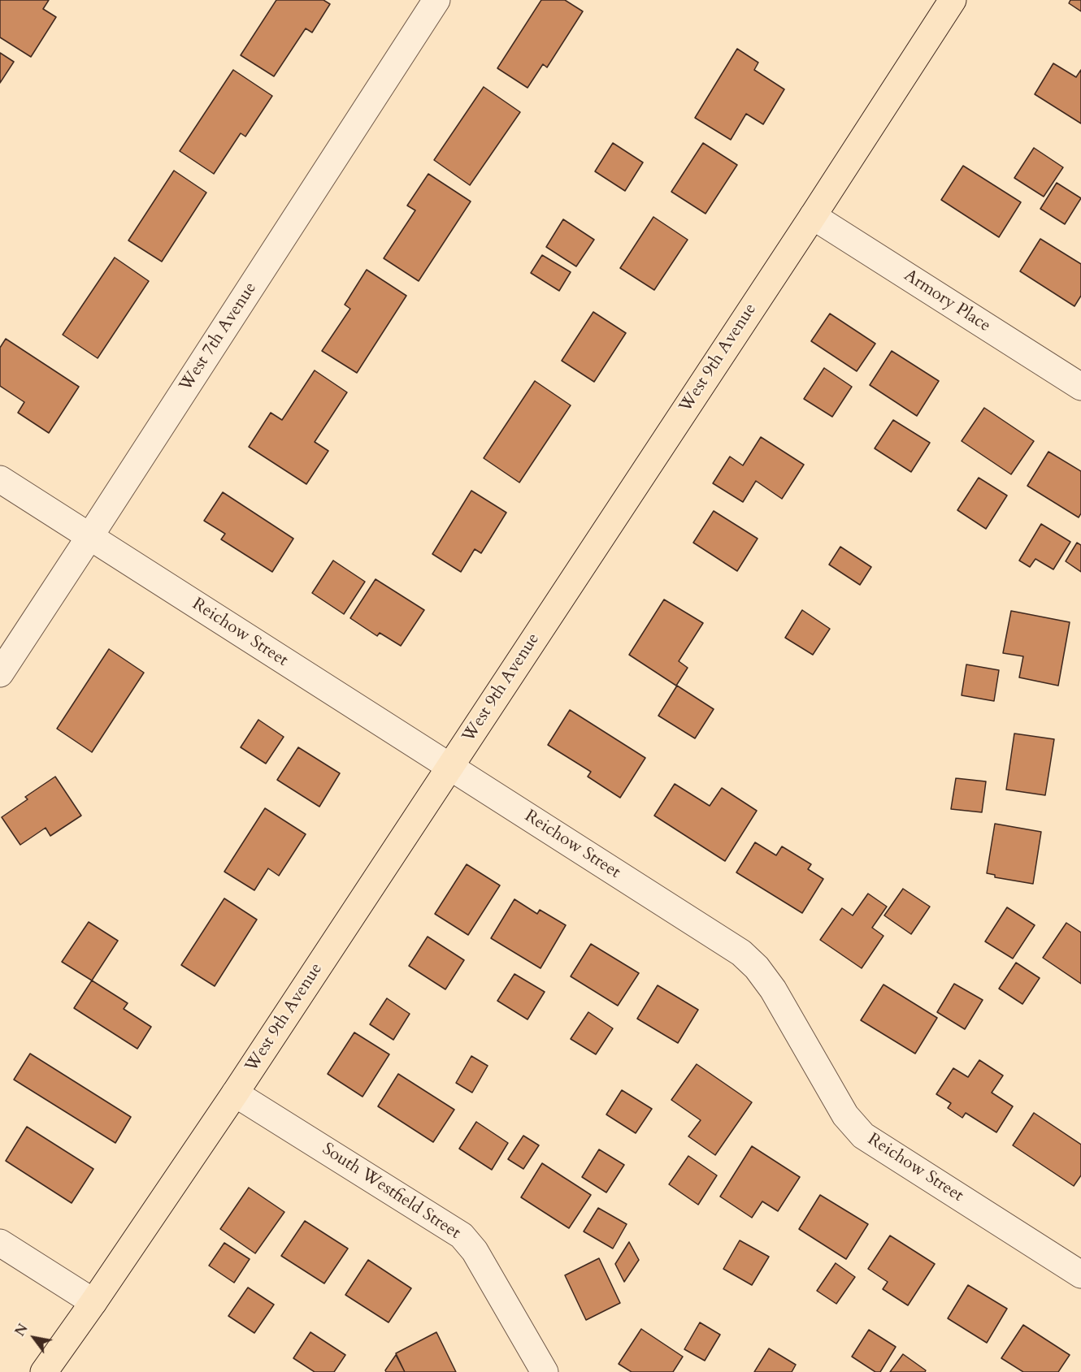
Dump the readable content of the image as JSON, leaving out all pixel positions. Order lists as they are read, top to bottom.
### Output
{
  "streets": {
    "main road": ["West 9th Avenue"],
    "street": [
      "Armory Place",
      "West 7th Avenue",
      "Reichow Street",
      "South Westfield Street"
    ]
  },
  "crossings": [
    ["Armory Place", "West 9th Avenue"],
    ["West 7th Avenue", "Reichow Street"],
    ["West 9th Avenue", "Reichow Street"],
    ["West 9th Avenue", "South Westfield Street"]
  ],
  "north": "top left"
}
